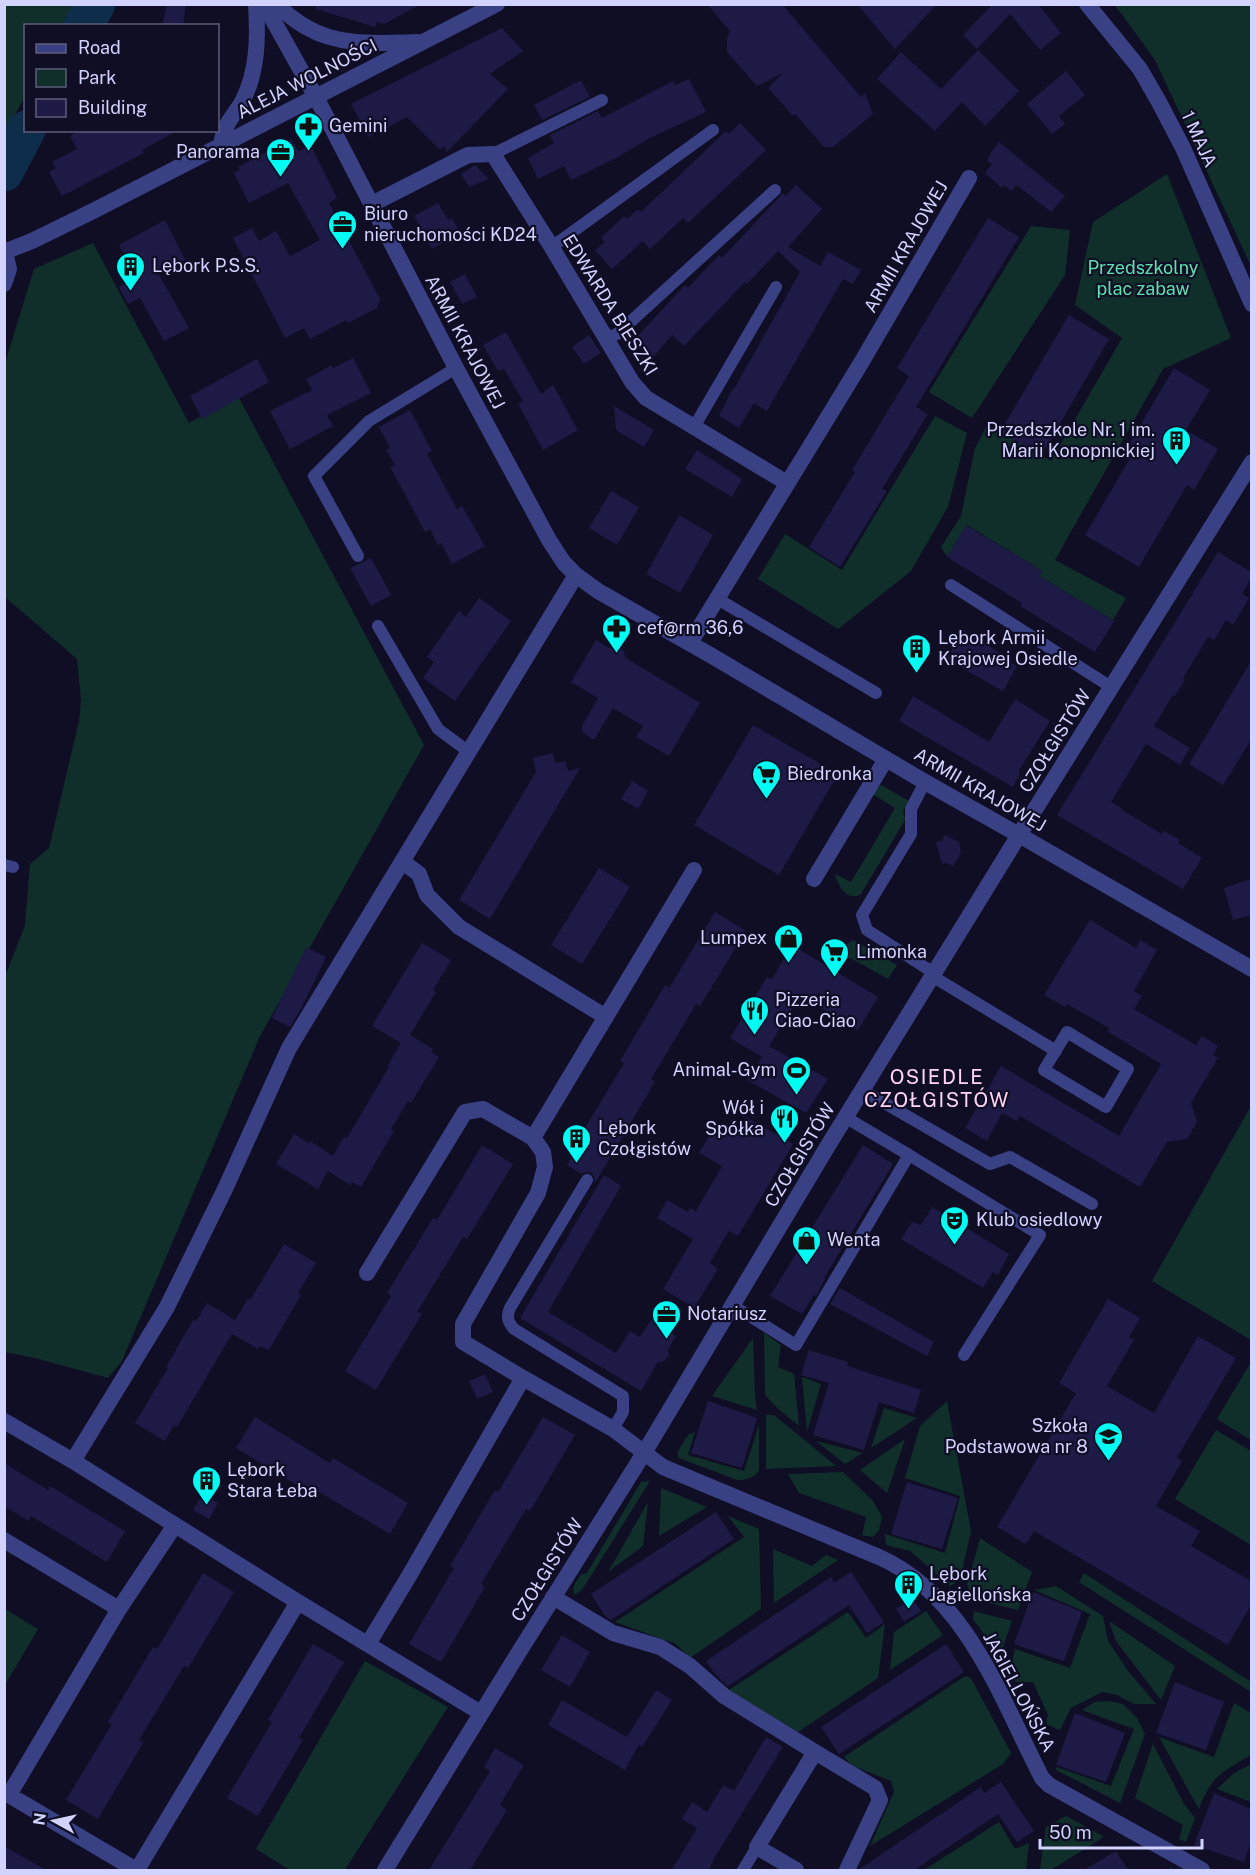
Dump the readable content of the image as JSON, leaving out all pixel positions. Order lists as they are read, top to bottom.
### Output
{
  "streets": {
    "street": [
      "ALEJA WOLNOŚCI",
      "1 MAJA",
      "ARMII KRAJOWEJ",
      "EDWARDA BIESZKI",
      "CZOŁGISTÓW",
      "JAGIELLOŃSKA"
    ]
  },
  "crossings": [
    ["ALEJA WOLNOŚCI", "ARMII KRAJOWEJ"],
    ["ARMII KRAJOWEJ", "EDWARDA BIESZKI"],
    ["ARMII KRAJOWEJ", "CZOŁGISTÓW"],
    ["CZOŁGISTÓW", "JAGIELLOŃSKA"]
  ],
  "districts": ["OSIEDLE CZOŁGISTÓW"],
  "parks": ["Przedszkolny plac zabaw"],
  "places": {
    "pharmacy": ["Gemini", "cef@rm 36,6"],
    "office": ["Panorama", "Biuro nieruchomości KD24", "Notariusz"],
    "building": [
      "Lębork P.S.S.",
      "Przedszkole Nr. 1 im. Marii Konopnickiej",
      "Lębork Armii Krajowej Osiedle",
      "Lębork Czołgistów",
      "Lębork Stara Łeba",
      "Lębork Jagiellońska"
    ],
    "supermarket": ["Biedronka", "Limonka"],
    "shop": ["Lumpex", "Wenta"],
    "restaurant": ["Pizzeria Ciao-Ciao", "Wół i Spółka"],
    "sports": ["Animal-Gym"],
    "theatre": ["Klub osiedlowy"],
    "school or university": ["Szkoła Podstawowa nr 8"]
  },
  "legend": ["Road", "Park", "Building"],
  "scale_bar": "50 m",
  "north": "left"
}
